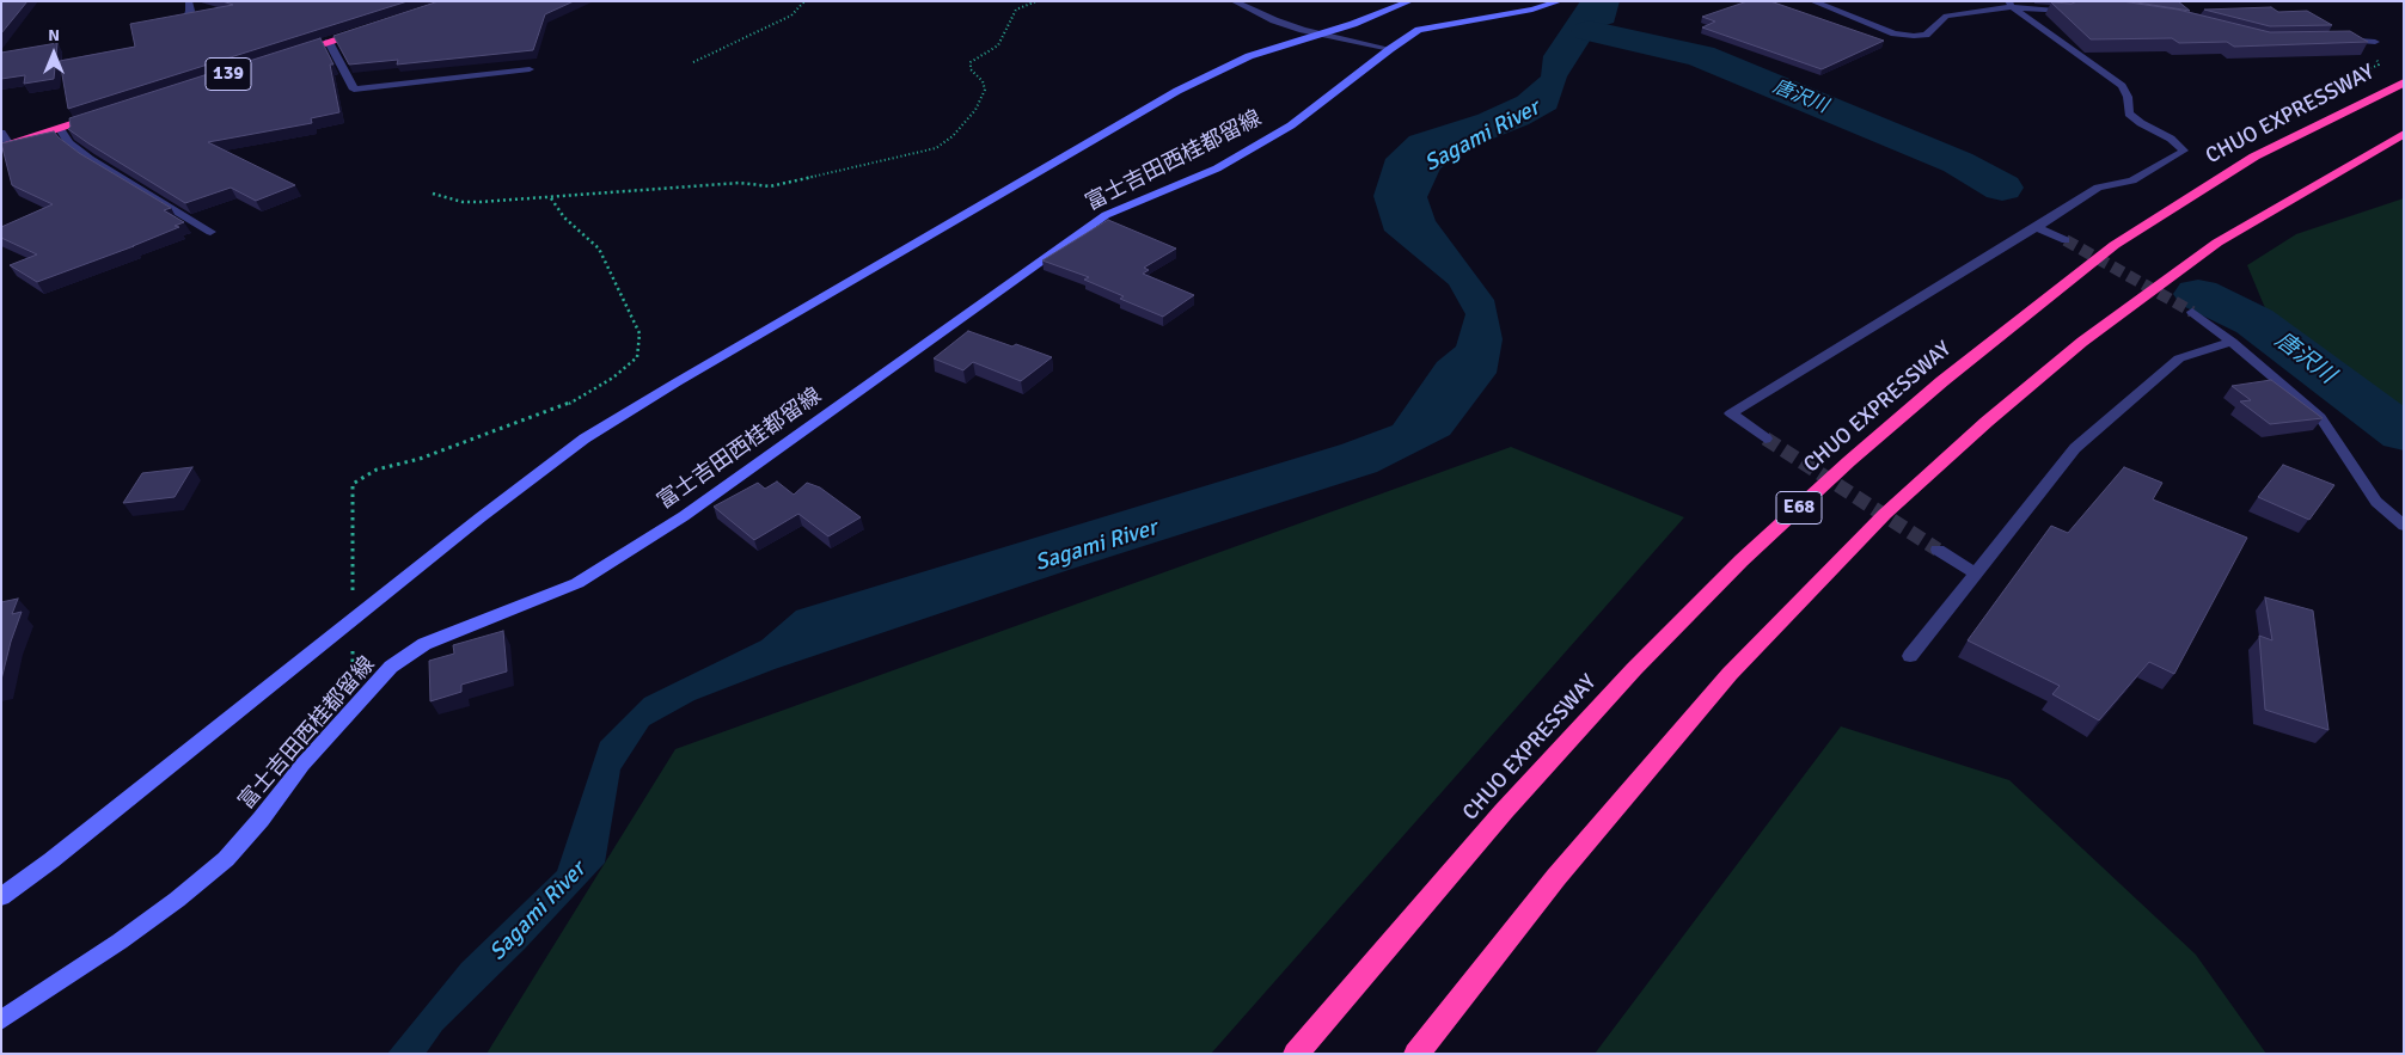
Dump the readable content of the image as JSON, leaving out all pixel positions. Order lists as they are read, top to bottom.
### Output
{
  "streets": {
    "highway": ["CHUO EXPRESSWAY", "E68"],
    "main road": ["富士吉田西桂都留線"]
  },
  "water": ["唐沢川", "Sagami River"],
  "north": "top"
}
